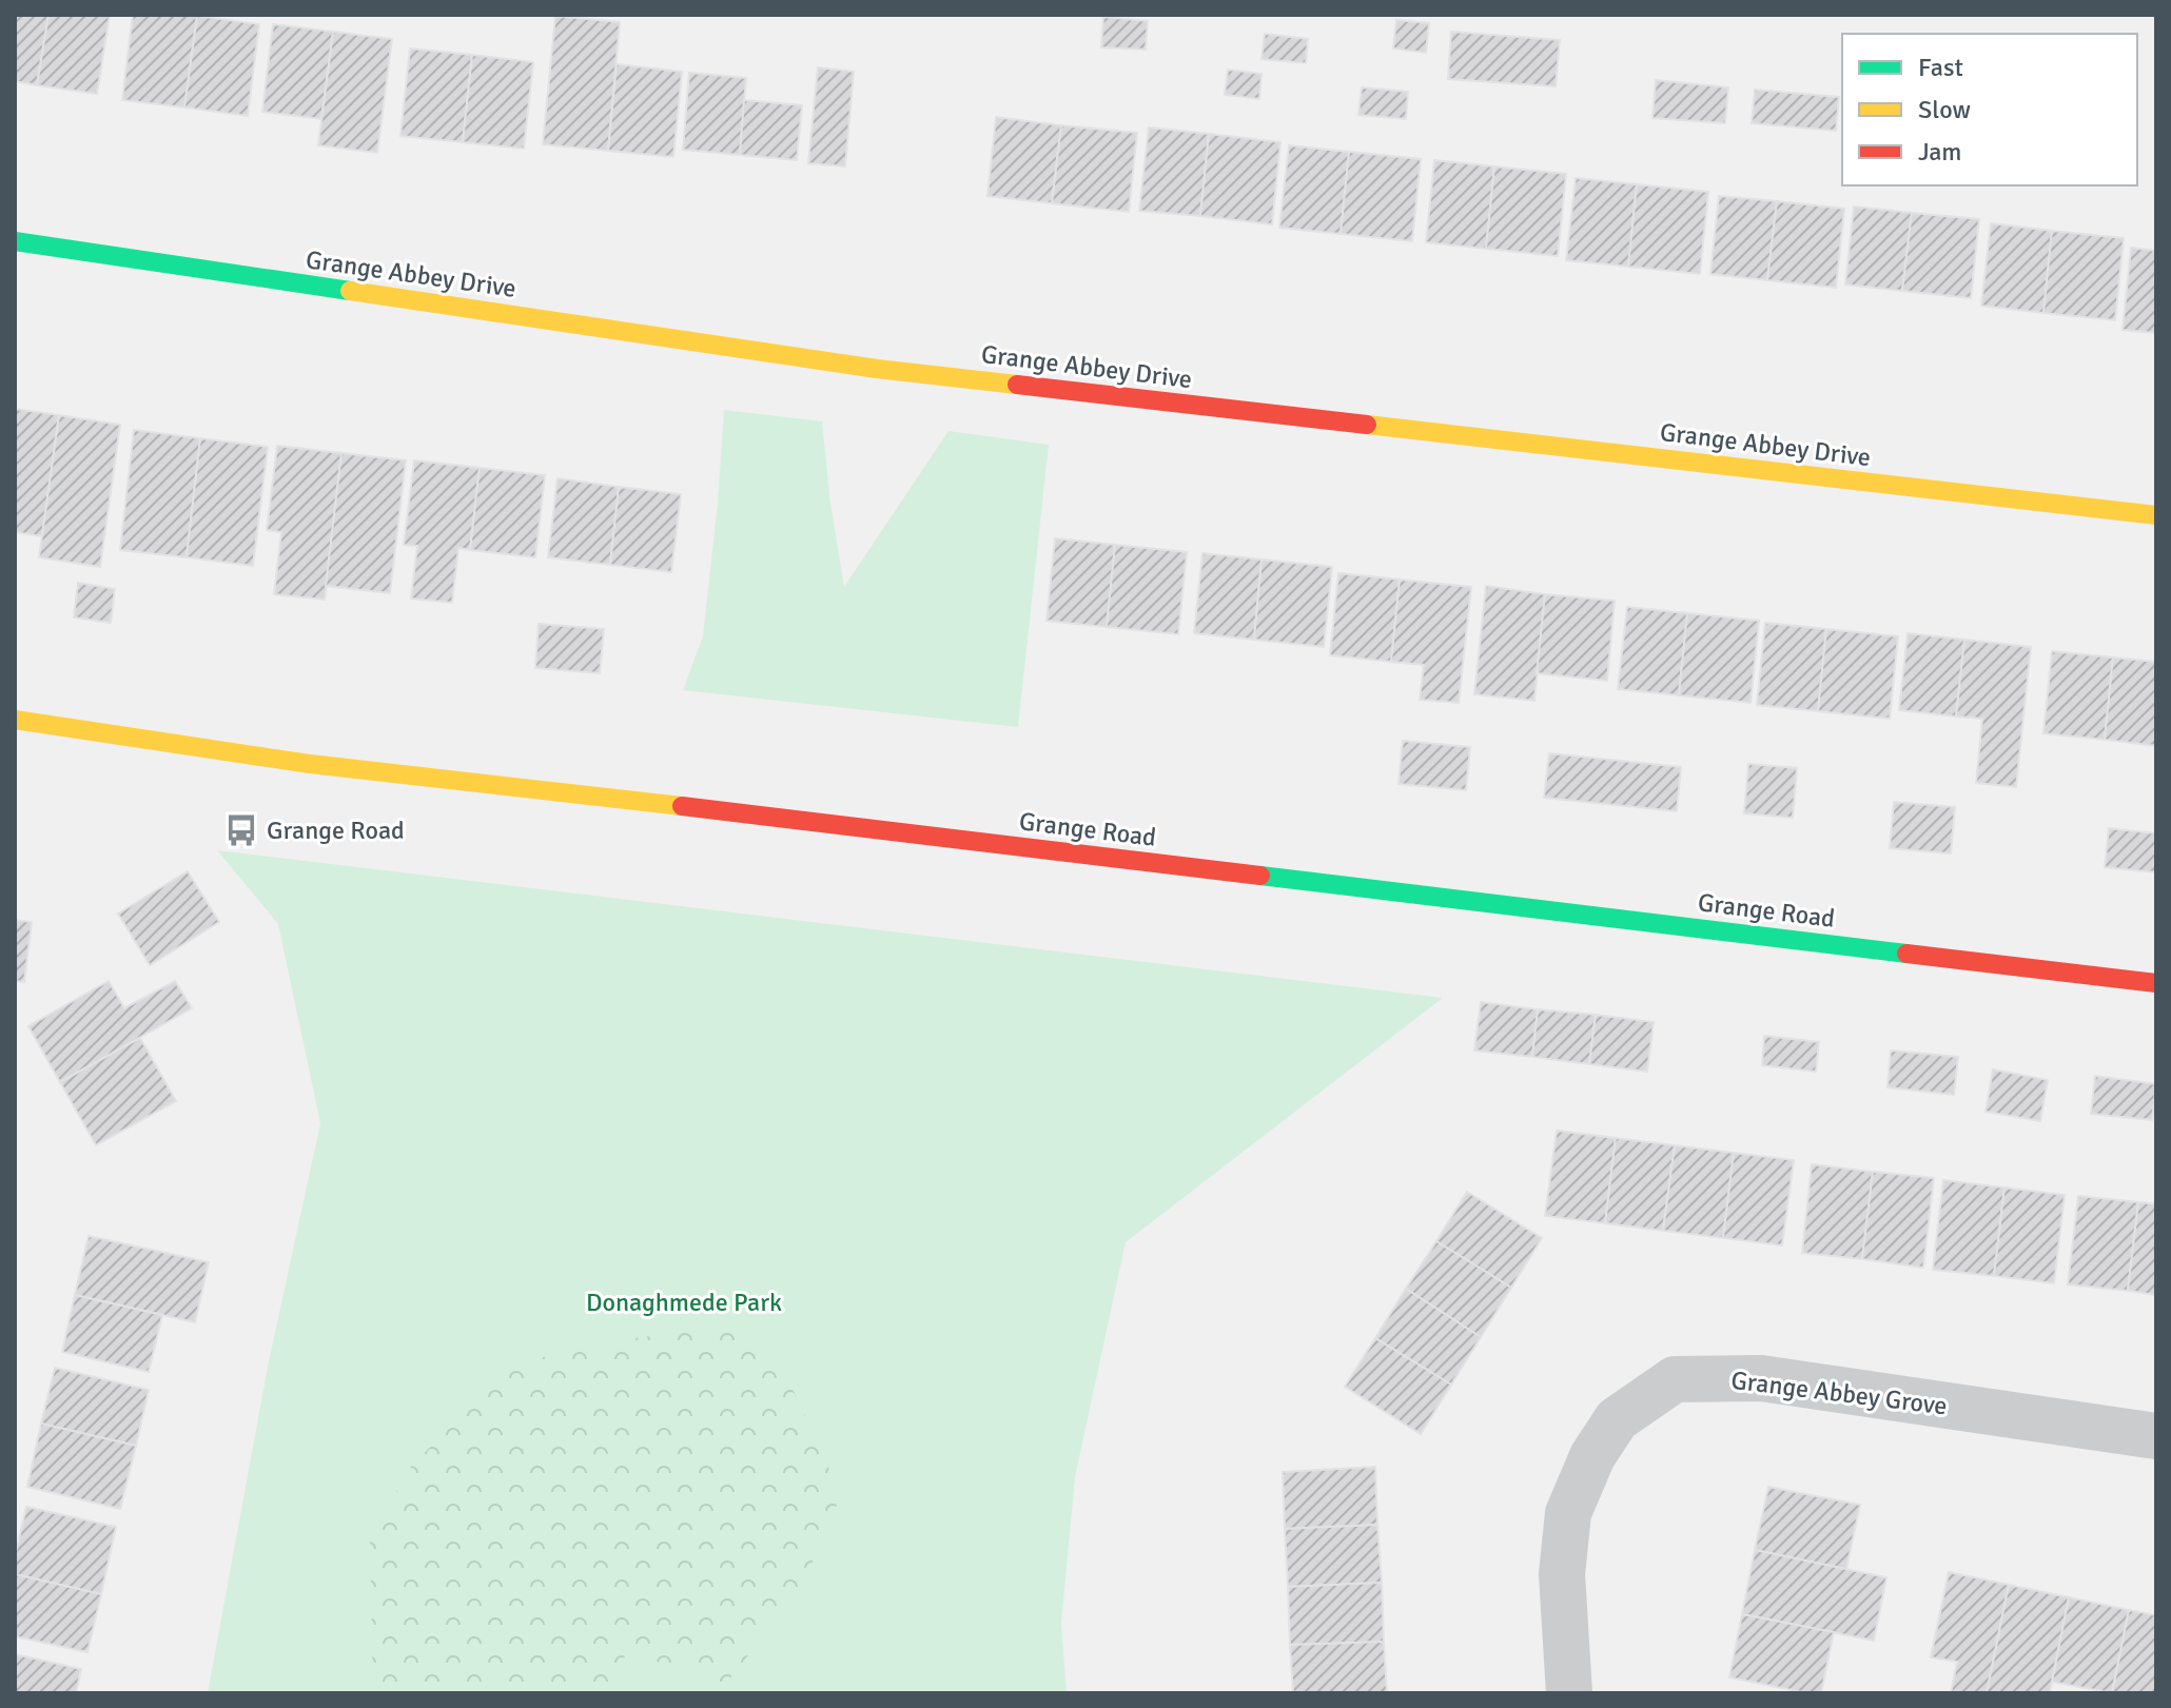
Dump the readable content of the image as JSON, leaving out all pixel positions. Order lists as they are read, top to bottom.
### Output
{
  "streets": {
    "street": ["Grange Abbey Drive", "Grange Road", "Grange Abbey Grove"]
  },
  "parks": ["Donaghmede Park"],
  "places": {
    "bus stop": ["Grange Road"]
  },
  "legend": ["Fast", "Slow", "Jam"]
}
